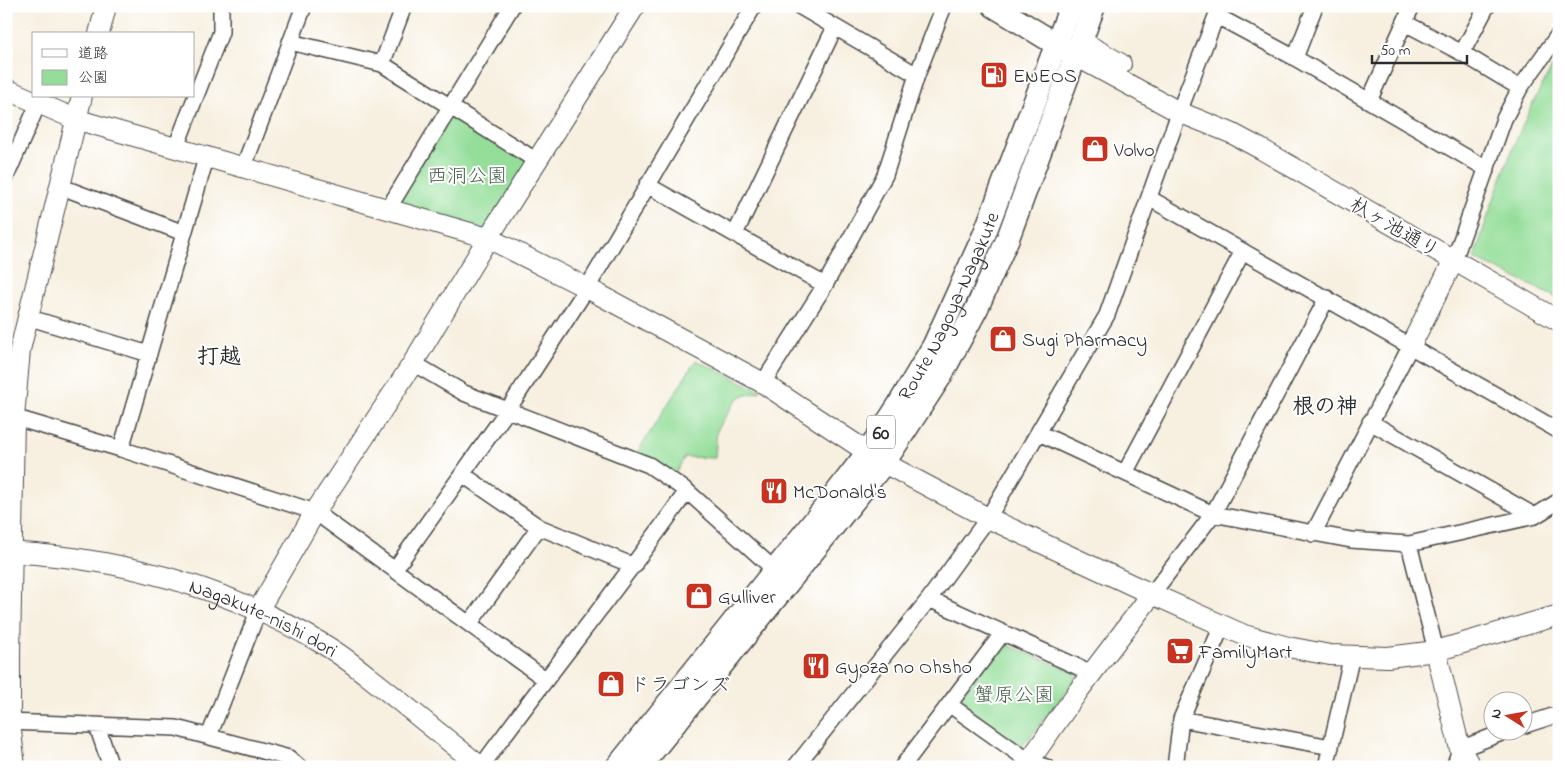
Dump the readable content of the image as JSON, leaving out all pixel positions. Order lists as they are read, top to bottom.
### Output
{
  "streets": {
    "main road": ["Route Nagoya-Nagakute", "60"],
    "street": ["杁ヶ池通り", "Nagakute-nishi dori"]
  },
  "crossings": [
    ["杁ヶ池通り", "Route Nagoya-Nagakute"]
  ],
  "districts": ["打越", "根の神"],
  "parks": ["西洞公園", "蟹原公園"],
  "places": {
    "fuel station": ["ENEOS"],
    "shop": [
      "Volvo",
      "Sugi Pharmacy",
      "Gulliver",
      "ドラゴンズ"
    ],
    "restaurant": ["McDonald's", "Gyoza no Ohsho"],
    "supermarket": ["FamilyMart"]
  },
  "legend": ["道路", "公園"],
  "scale_bar": "50 m",
  "north": "left"
}
